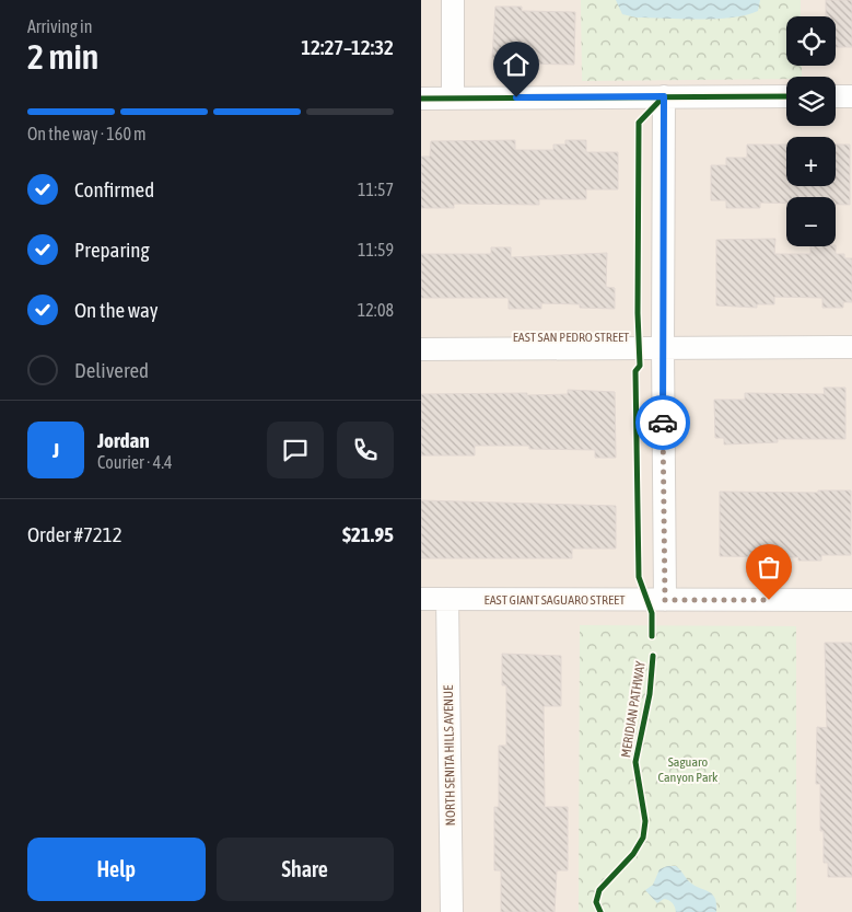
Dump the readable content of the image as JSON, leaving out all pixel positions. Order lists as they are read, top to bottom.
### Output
{
  "streets": {
    "street": ["EAST SAN PEDRO STREET", "EAST GIANT SAGUARO STREET", "NORTH SENITA HILLS AVENUE"],
    "cycle path": ["MERIDIAN PATHWAY"]
  },
  "crossings": [
    ["EAST GIANT SAGUARO STREET", "NORTH SENITA HILLS AVENUE"]
  ],
  "parks": ["Saguaro Canyon Park"],
  "page": {
    "heading": ["2 min", "Arriving in", "12:27–12:32"],
    "panel": [
      "Jordan",
      "Courier · 4.4",
      "Order #7212",
      "$21.95"
    ],
    "map_buttons": ["+", "−"],
    "bar": "On the way · 160 m",
    "list": [
      ["Confirmed", "11:57"],
      ["Preparing", "11:59"],
      ["On the way", "12:08"],
      "Delivered"
    ],
    "round": "J",
    "buttons": ["Help", "Share"]
  }
}
